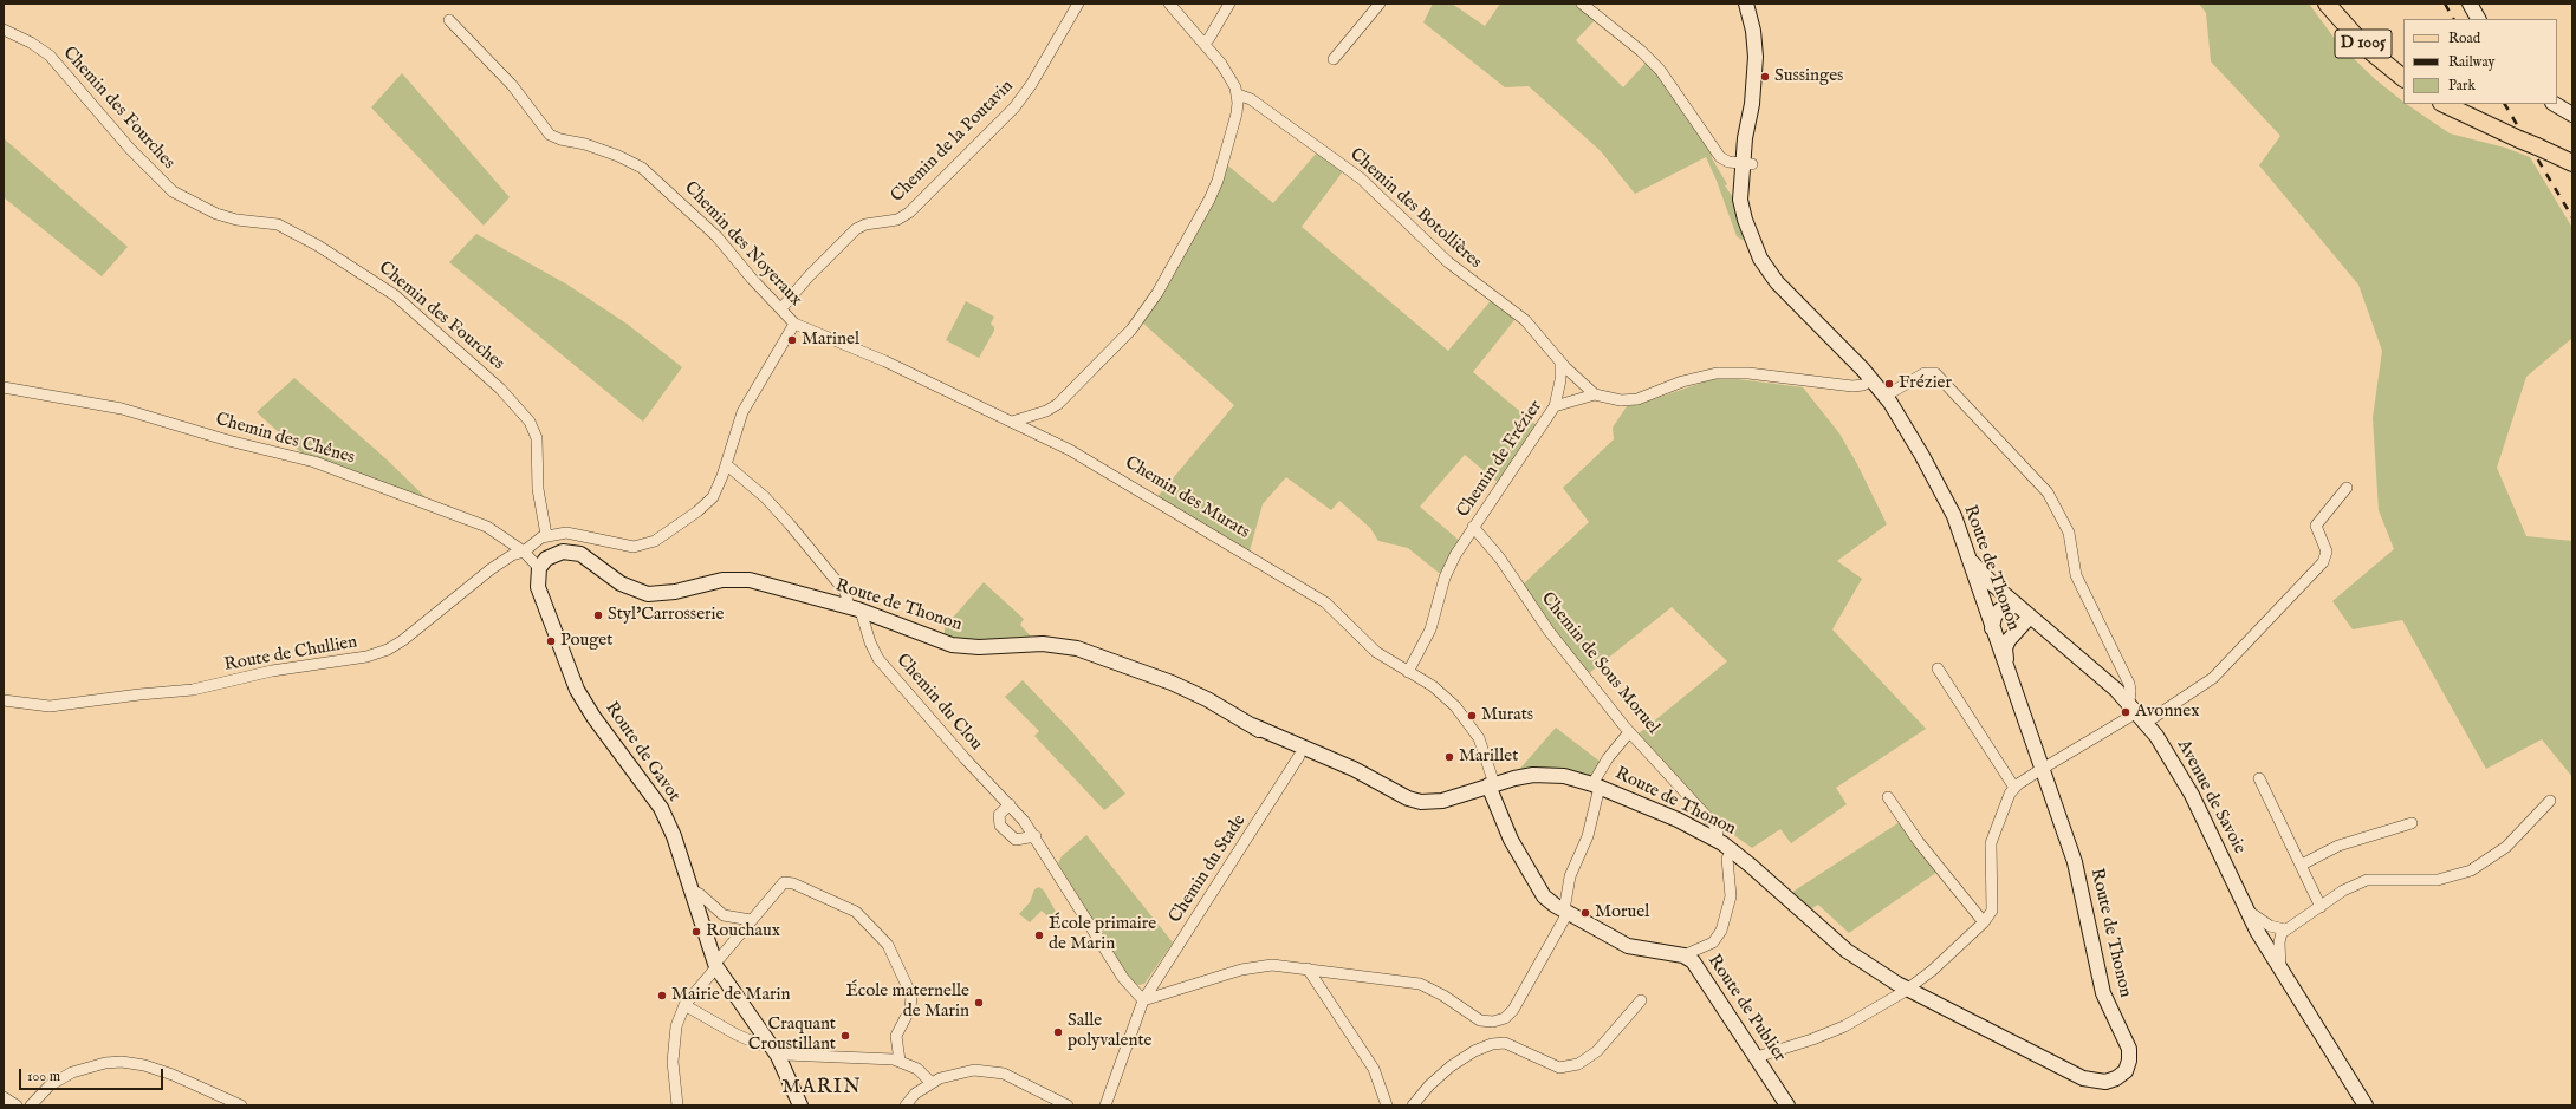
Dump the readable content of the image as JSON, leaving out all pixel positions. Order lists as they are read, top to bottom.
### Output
{
  "streets": {
    "main road": ["D 1005"],
    "street": [
      "Chemin des Fourches",
      "Chemin de la Poutavin",
      "Chemin des Botollières",
      "Chemin des Noyeraux",
      "Chemin des Chênes",
      "Chemin de Frézier",
      "Chemin des Murats",
      "Route de Thonon",
      "Route de Chullien",
      "Chemin de Sous Moruel",
      "Chemin du Clou",
      "Route de Gavot",
      "Avenue de Savoie",
      "Chemin du Stade",
      "Route de Publier"
    ]
  },
  "crossings": [
    ["Chemin des Fourches", "Route de Chullien"],
    ["Chemin de la Poutavin", "Chemin des Noyeraux"],
    ["Chemin des Botollières", "Chemin de Frézier"],
    ["Chemin des Noyeraux", "Chemin des Murats"],
    ["Chemin des Chênes", "Route de Thonon"],
    ["Chemin des Chênes", "Route de Chullien"],
    ["Chemin des Chênes", "Route de Gavot"],
    ["Chemin de Frézier", "Chemin des Murats"],
    ["Chemin de Frézier", "Route de Thonon"],
    ["Chemin de Frézier", "Chemin de Sous Moruel"],
    ["Chemin des Murats", "Route de Thonon"],
    ["Chemin des Murats", "Route de Publier"],
    ["Route de Thonon", "Chemin de Sous Moruel"],
    ["Route de Thonon", "Chemin du Clou"],
    ["Route de Thonon", "Route de Gavot"],
    ["Route de Thonon", "Avenue de Savoie"],
    ["Route de Thonon", "Chemin du Stade"],
    ["Route de Thonon", "Route de Publier"],
    ["Chemin du Clou", "Chemin du Stade"]
  ],
  "districts": ["MARIN"],
  "places": [
    "Sussinges",
    "Marinel",
    "Frézier",
    "Styl'Carrosserie",
    "Pouget",
    "Avonnex",
    "Murats",
    "Marillet",
    "Moruel",
    "Rouchaux",
    "École primaire de Marin",
    "Mairie de Marin",
    "École maternelle de Marin",
    "Salle polyvalente",
    "Craquant Croustillant"
  ],
  "legend": ["Road", "Railway", "Park"],
  "scale_bar": "100 m"
}
